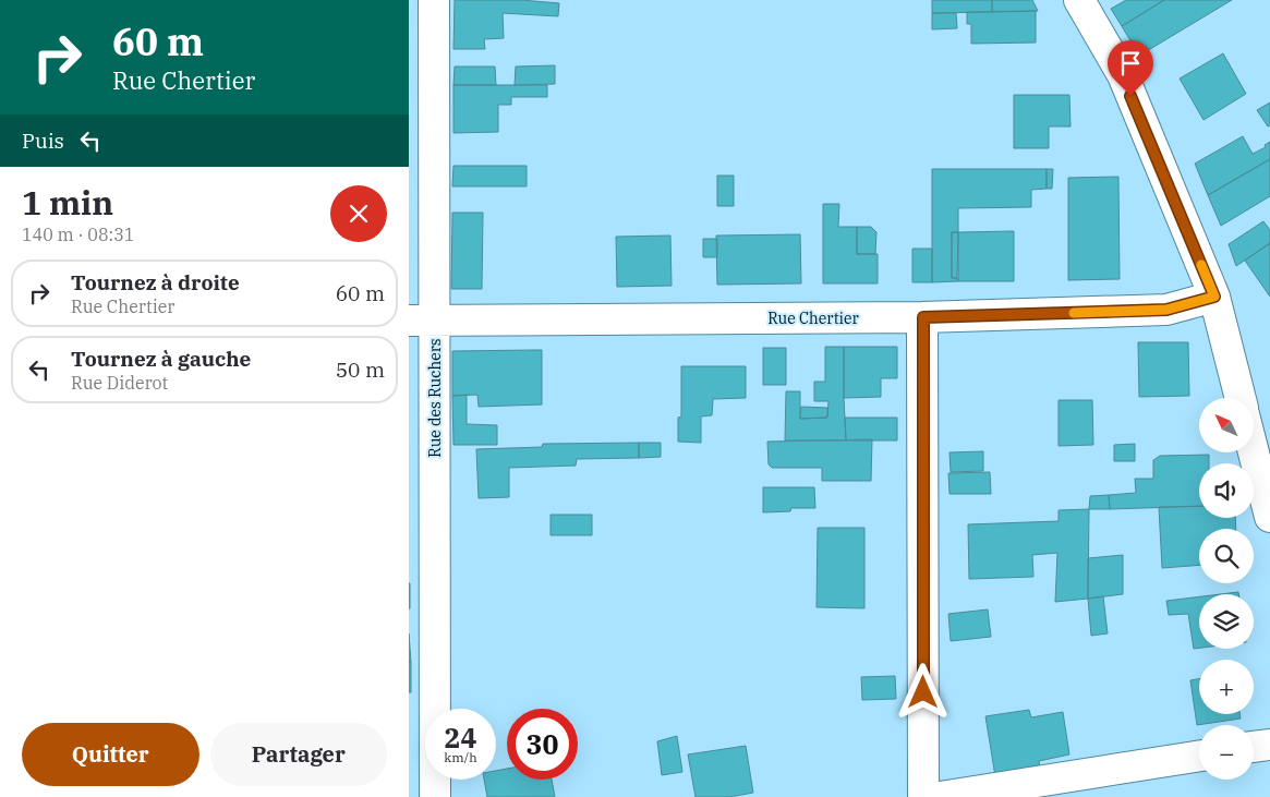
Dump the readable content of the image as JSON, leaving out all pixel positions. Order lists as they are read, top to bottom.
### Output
{
  "streets": {
    "street": ["Rue Chertier", "Rue des Ruchers"]
  },
  "crossings": [
    ["Rue Chertier", "Rue des Ruchers"]
  ],
  "north": "top left",
  "page": {
    "turn": ["60 m", "Rue Chertier"],
    "then": "Puis",
    "heading": ["1 min", "140 m · 08:31"],
    "list": [
      {
        "name": "Tournez à droite",
        "note": "Rue Chertier",
        "value": "60 m"
      },
      {
        "name": "Tournez à gauche",
        "note": "Rue Diderot",
        "value": "50 m"
      }
    ],
    "map_buttons": ["+", "−"],
    "speed": "24 km/h",
    "limit": "30",
    "buttons": ["Quitter", "Partager"]
  }
}
